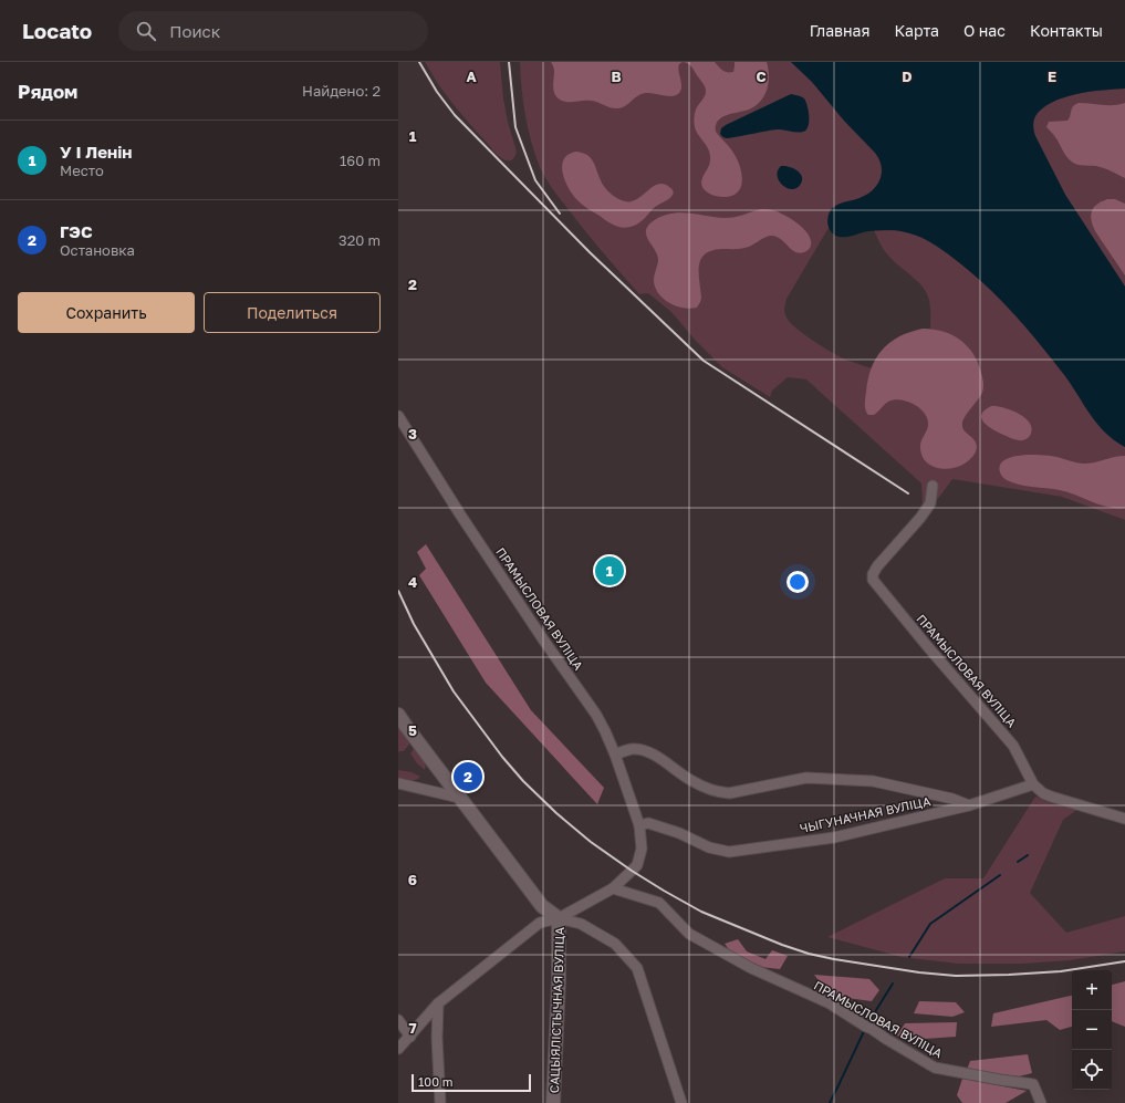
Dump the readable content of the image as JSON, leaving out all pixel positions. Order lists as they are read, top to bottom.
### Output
{
  "streets": {
    "street": ["ПРАМЫСЛОВАЯ ВУЛІЦА", "ЧЫГУНАЧНАЯ ВУЛІЦА", "САЦЫЯЛІСТЫЧНАЯ ВУЛІЦА"]
  },
  "crossings": [
    ["ПРАМЫСЛОВАЯ ВУЛІЦА", "ЧЫГУНАЧНАЯ ВУЛІЦА"],
    ["ПРАМЫСЛОВАЯ ВУЛІЦА", "САЦЫЯЛІСТЫЧНАЯ ВУЛІЦА"]
  ],
  "scale_bar": "100 m",
  "page": {
    "header": "Locato",
    "search": "Поиск",
    "nav": [
      "Главная",
      "Карта",
      "О нас",
      "Контакты"
    ],
    "heading": ["Рядом", "Найдено: 2"],
    "list": [
      {
        "mark": "1",
        "name": "У І Ленін",
        "note": "Место",
        "value": "160 m"
      },
      {
        "mark": "2",
        "name": "ГЭС",
        "note": "Остановка",
        "value": "320 m"
      }
    ],
    "buttons": ["Сохранить", "Поделиться"],
    "pins": ["1", "2"],
    "map_buttons": ["+", "−"],
    "scale": "100 m"
  },
  "grid": {
    "columns": [
      "A",
      "B",
      "C",
      "D",
      "E"
    ],
    "rows": [
      "1",
      "2",
      "3",
      "4",
      "5",
      "6",
      "7"
    ]
  }
}
